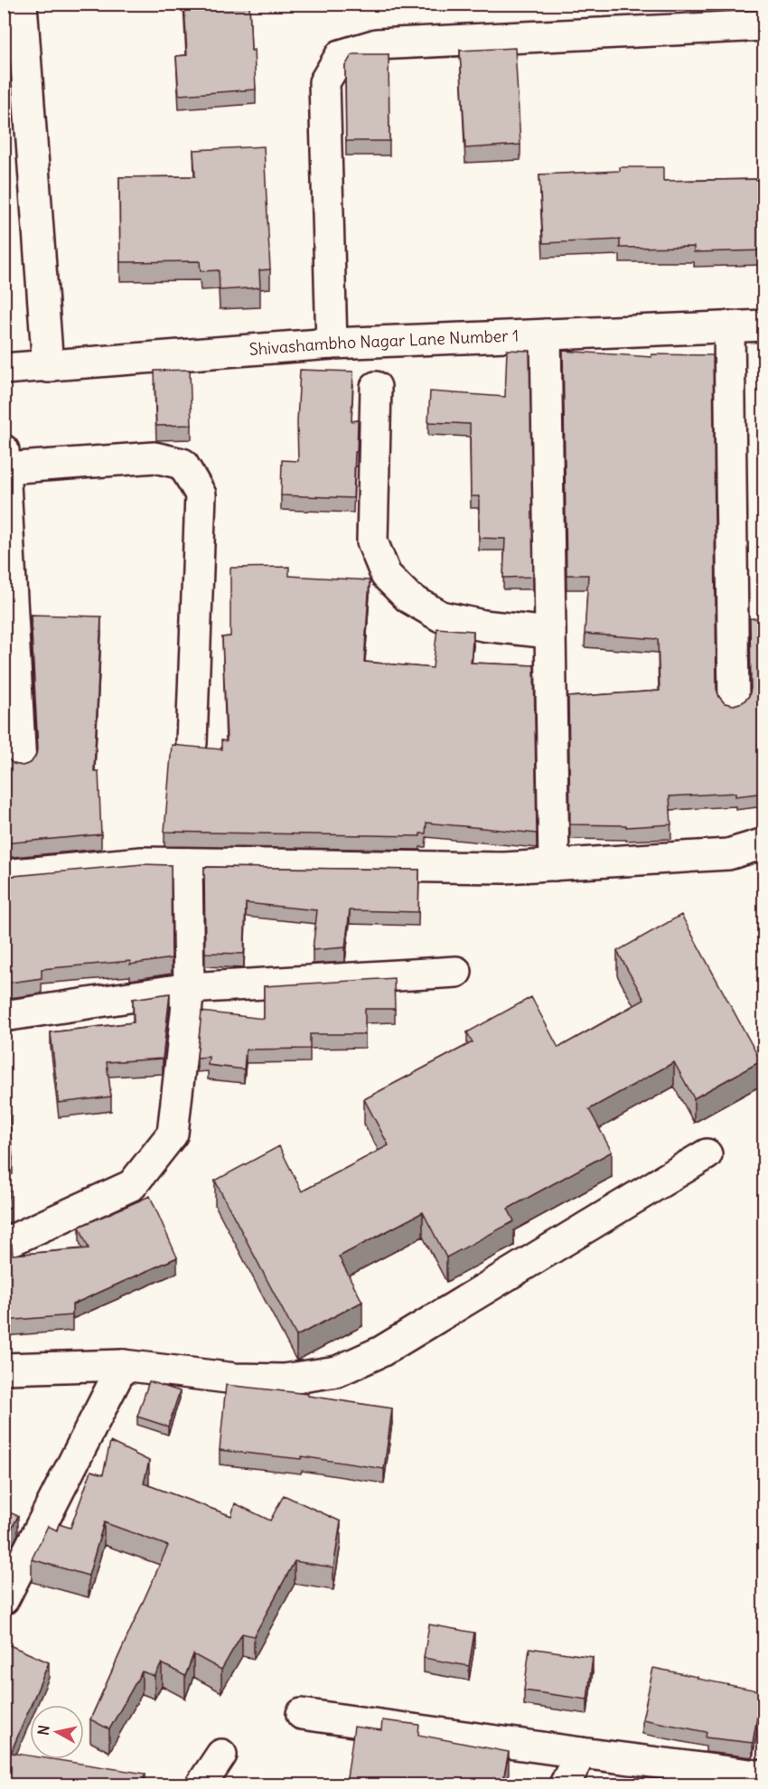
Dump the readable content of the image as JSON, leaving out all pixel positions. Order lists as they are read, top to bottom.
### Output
{
  "streets": {
    "street": ["Shivashambho Nagar Lane Number 1"]
  },
  "north": "left"
}
